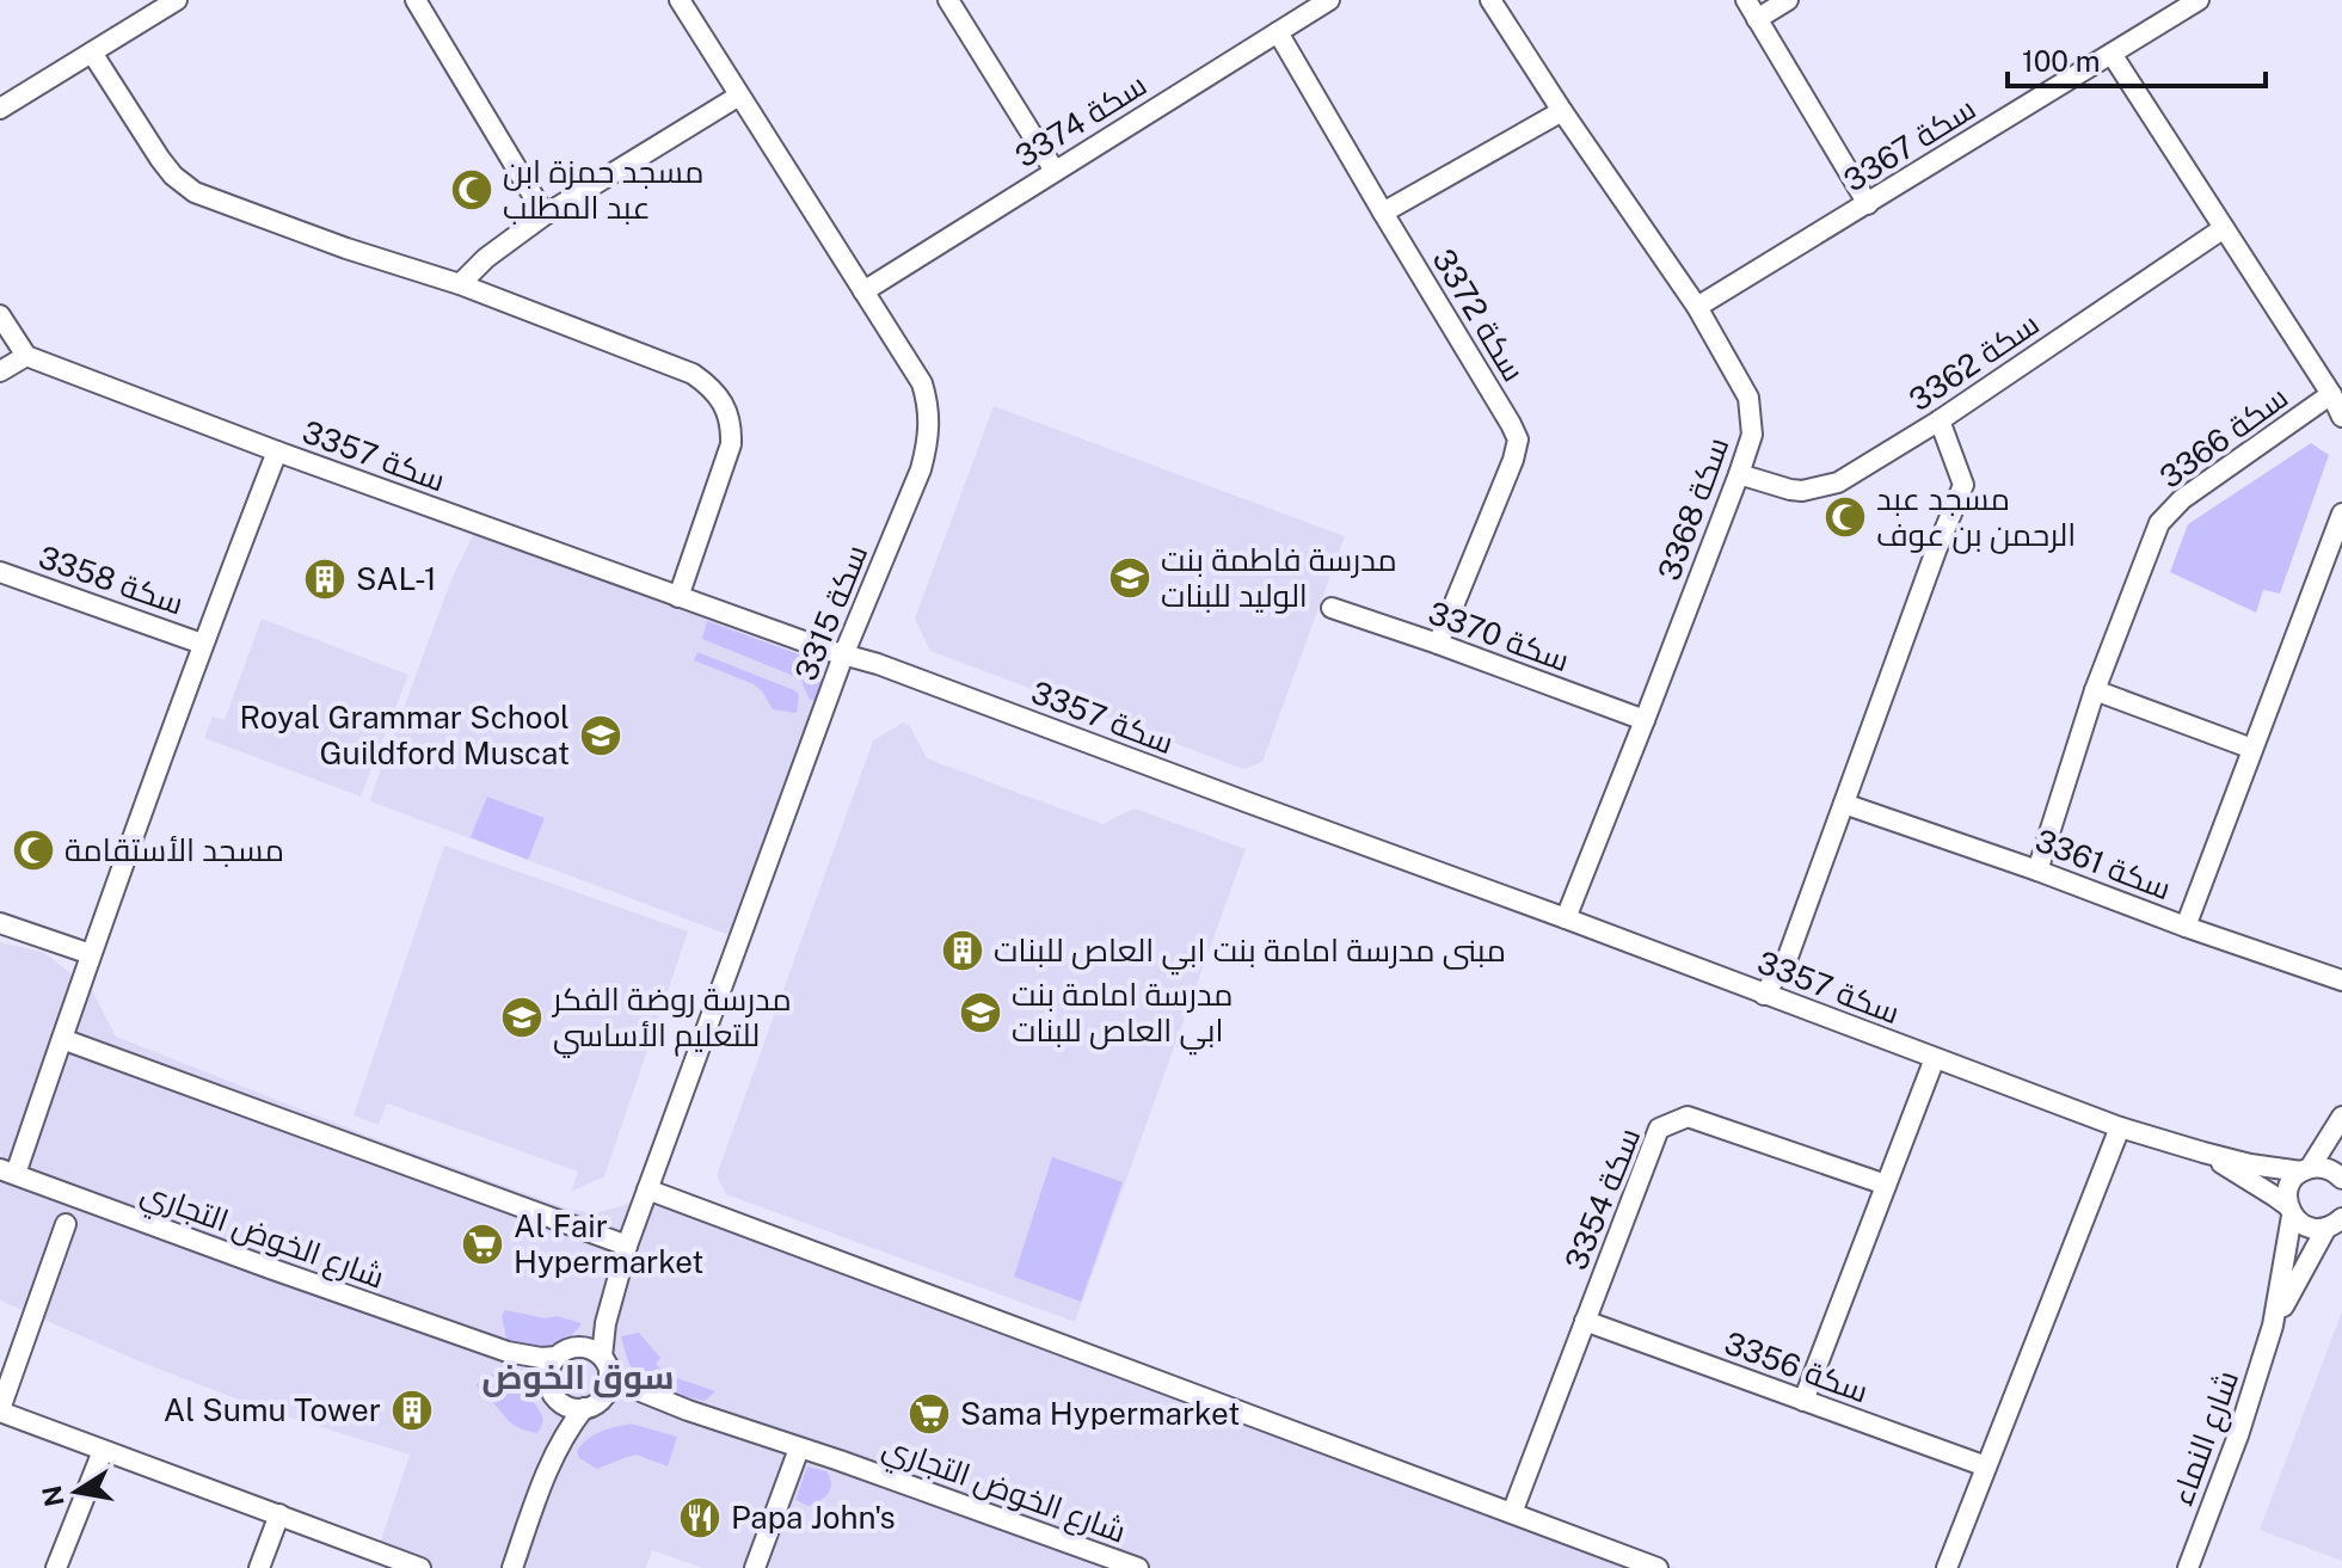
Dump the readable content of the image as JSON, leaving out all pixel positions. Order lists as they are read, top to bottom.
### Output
{
  "streets": {
    "street": [
      "سكة 3374",
      "سكة 3367",
      "سكة 3372",
      "سكة 3362",
      "سكة 3366",
      "سكة 3357",
      "سكة 3368",
      "سكة 3358",
      "سكة 3315",
      "سكة 3370",
      "سكة 3361",
      "سكة 3354",
      "شارع الخوض التجاري",
      "سكة 3356",
      "شارع النماء"
    ]
  },
  "crossings": [
    ["سكة 3374", "سكة 3372"],
    ["سكة 3374", "سكة 3315"],
    ["سكة 3367", "سكة 3368"],
    ["سكة 3372", "سكة 3370"],
    ["سكة 3362", "سكة 3368"],
    ["سكة 3366", "سكة 3361"],
    ["سكة 3357", "سكة 3368"],
    ["سكة 3357", "سكة 3315"],
    ["سكة 3357", "شارع النماء"],
    ["سكة 3368", "سكة 3370"],
    ["سكة 3315", "شارع الخوض التجاري"],
    ["سكة 3354", "سكة 3356"]
  ],
  "districts": ["سوق الخوض"],
  "places": {
    "mosque": ["مسجد حمزة ابن عبد المطلب", "مسجد عبد الرحمن بن عوف", "مسجد الأستقامة"],
    "school or university": [
      "مدرسة فاطمة بنت الوليد للبنات",
      "Royal Grammar School Guildford Muscat",
      "مدرسة امامة بنت ابي العاص للبنات",
      "مدرسة روضة الفكر للتعليم الأساسي"
    ],
    "building": ["SAL-1", "مبنى مدرسة امامة بنت ابي العاص للبنات", "Al Sumu Tower"],
    "supermarket": ["Al Fair Hypermarket", "Sama Hypermarket"],
    "restaurant": ["Papa John's"]
  },
  "scale_bar": "100 m",
  "north": "left"
}
